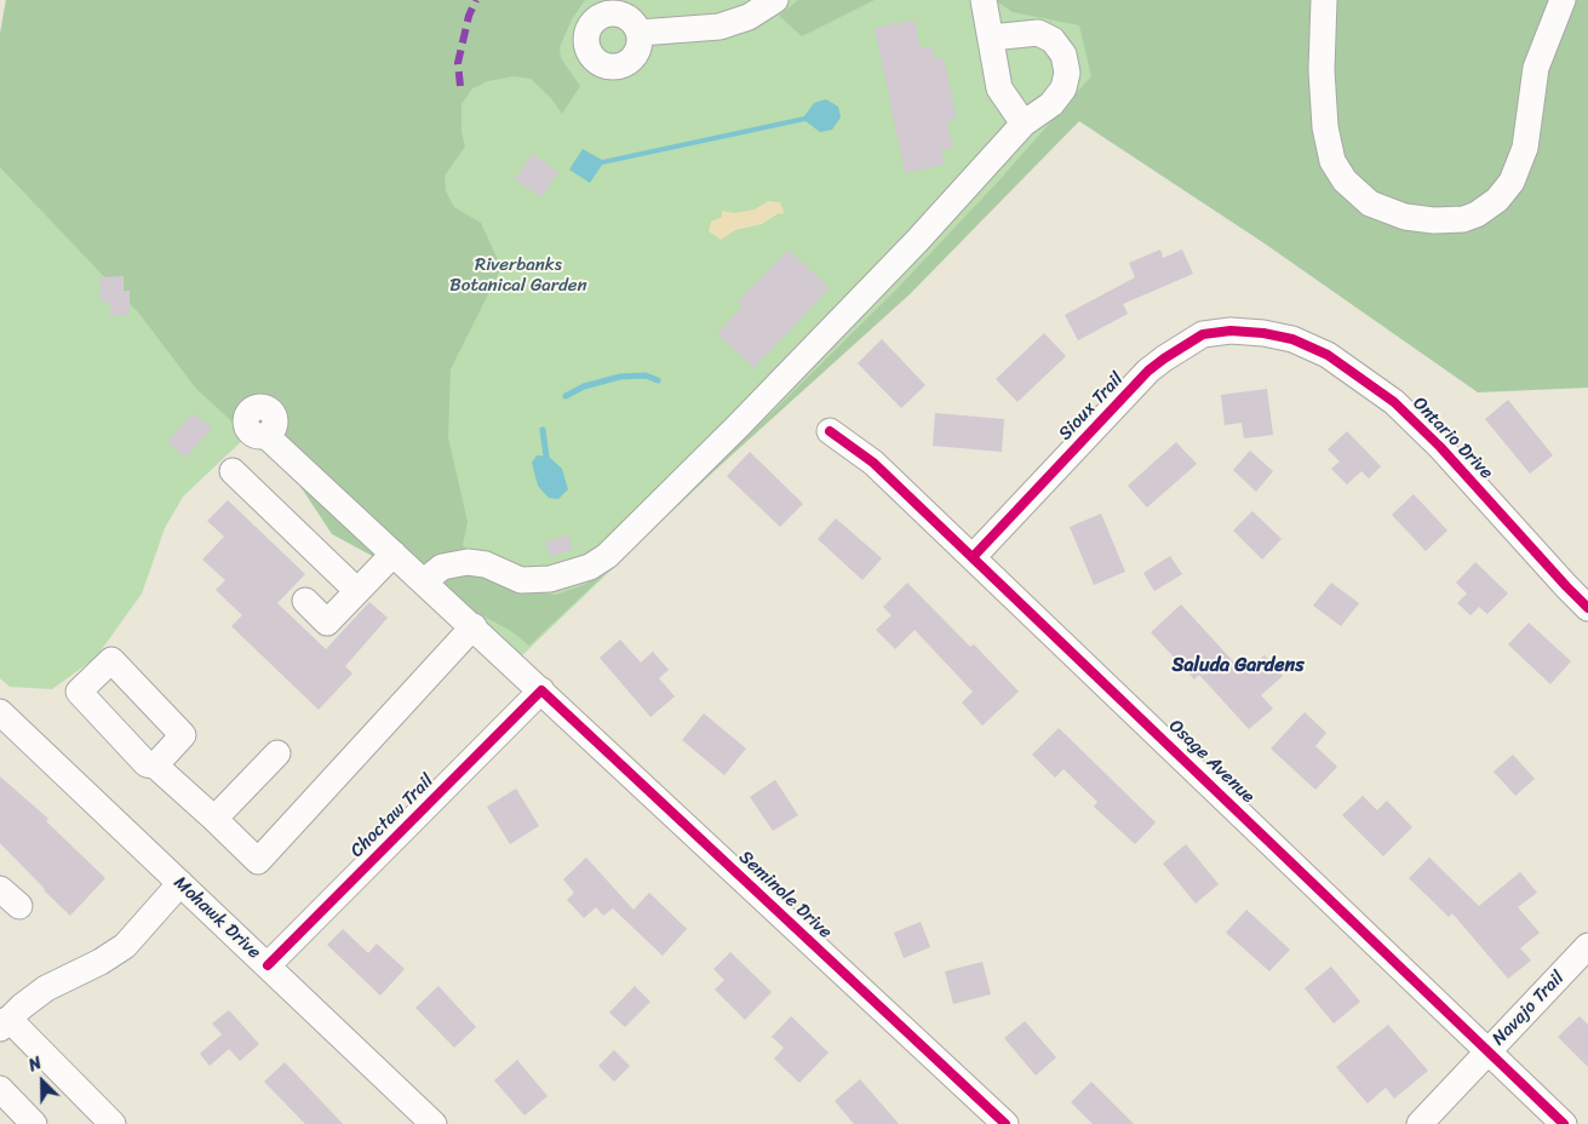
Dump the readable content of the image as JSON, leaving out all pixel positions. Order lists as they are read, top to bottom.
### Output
{
  "streets": {
    "street": [
      "Sioux Trail",
      "Ontario Drive",
      "Osage Avenue",
      "Choctaw Trail",
      "Seminole Drive",
      "Mohawk Drive",
      "Navajo Trail"
    ]
  },
  "crossings": [
    ["Sioux Trail", "Ontario Drive"],
    ["Sioux Trail", "Osage Avenue"],
    ["Osage Avenue", "Navajo Trail"],
    ["Choctaw Trail", "Seminole Drive"],
    ["Choctaw Trail", "Mohawk Drive"]
  ],
  "districts": ["Saluda Gardens"],
  "parks": ["Riverbanks Botanical Garden"],
  "north": "top left"
}
